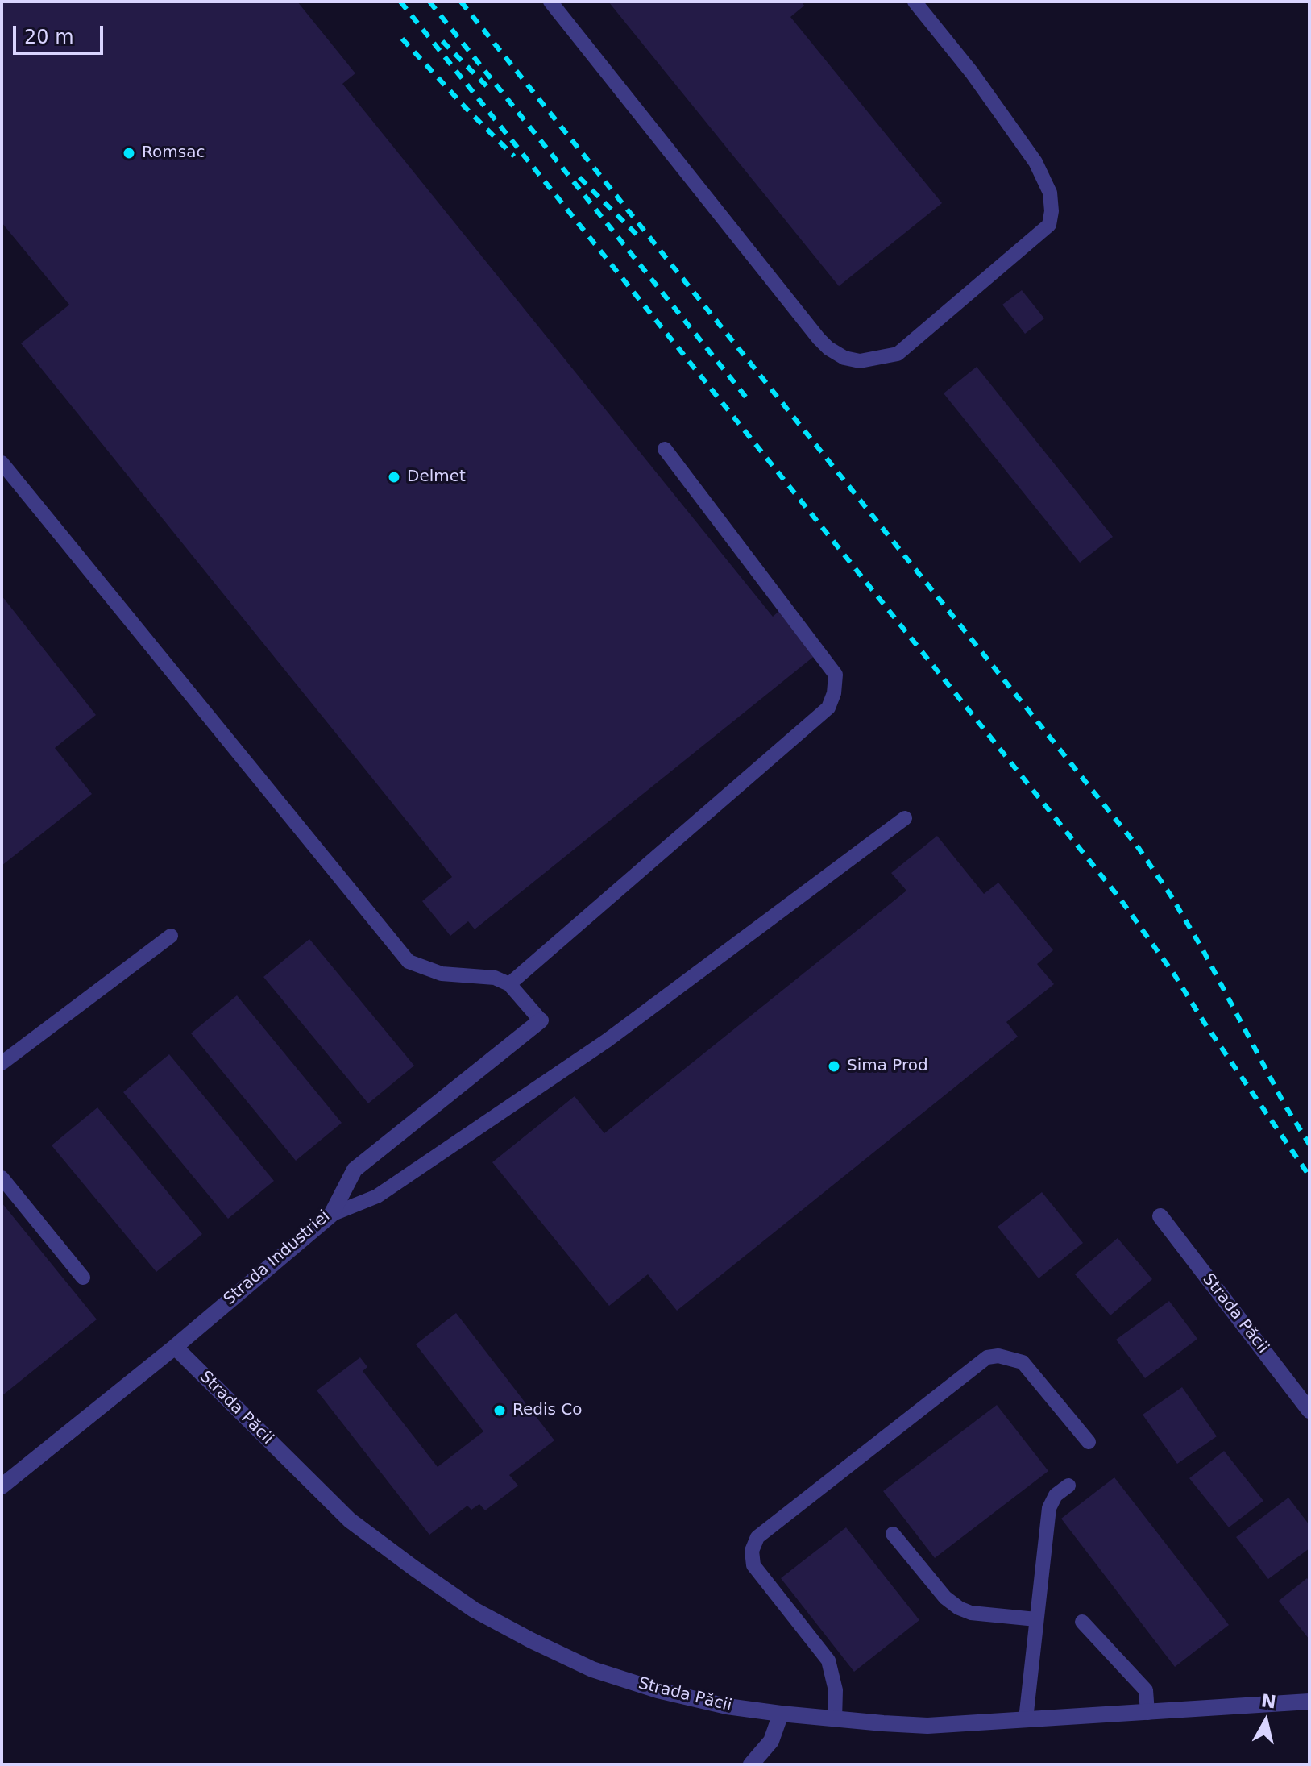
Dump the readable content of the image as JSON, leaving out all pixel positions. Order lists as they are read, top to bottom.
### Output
{
  "streets": {
    "street": ["Strada Industriei", "Strada Păcii"]
  },
  "crossings": [
    ["Strada Industriei", "Strada Păcii"]
  ],
  "places": [
    "Romsac",
    "Delmet",
    "Sima Prod",
    "Redis Co"
  ],
  "scale_bar": "20 m",
  "north": "top"
}
